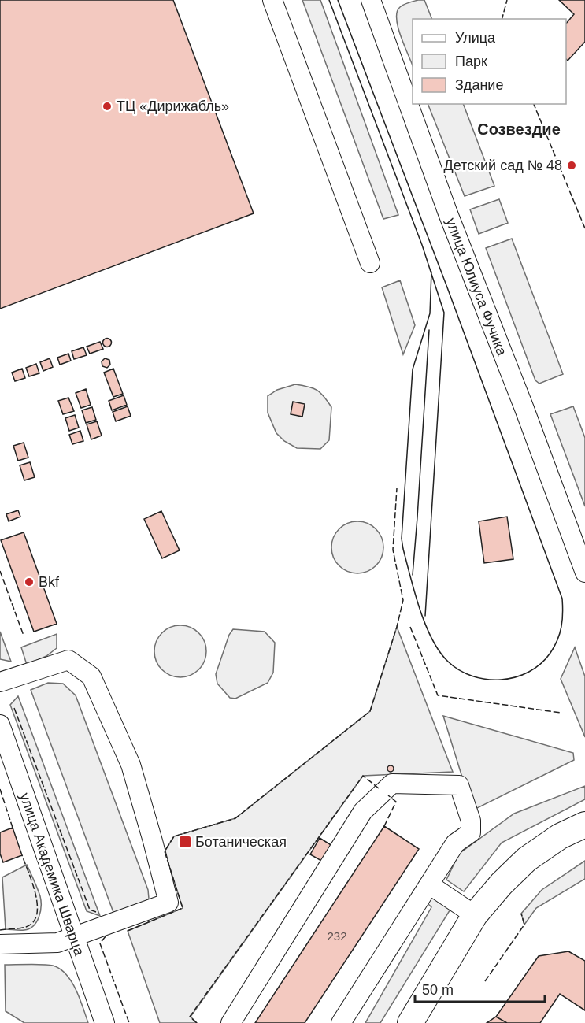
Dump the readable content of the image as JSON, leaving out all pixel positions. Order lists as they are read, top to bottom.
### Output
{
  "streets": {
    "street": ["улица Юлиуса Фучика", "улица Академика Шварца"]
  },
  "districts": ["Созвездие"],
  "places": {
    "other": ["ТЦ «Дирижабль»", "Детский сад № 48", "Bkf"],
    "transit": ["Ботаническая"]
  },
  "house_numbers": ["232"],
  "legend": ["Улица", "Парк", "Здание"],
  "scale_bar": "50 m"
}
